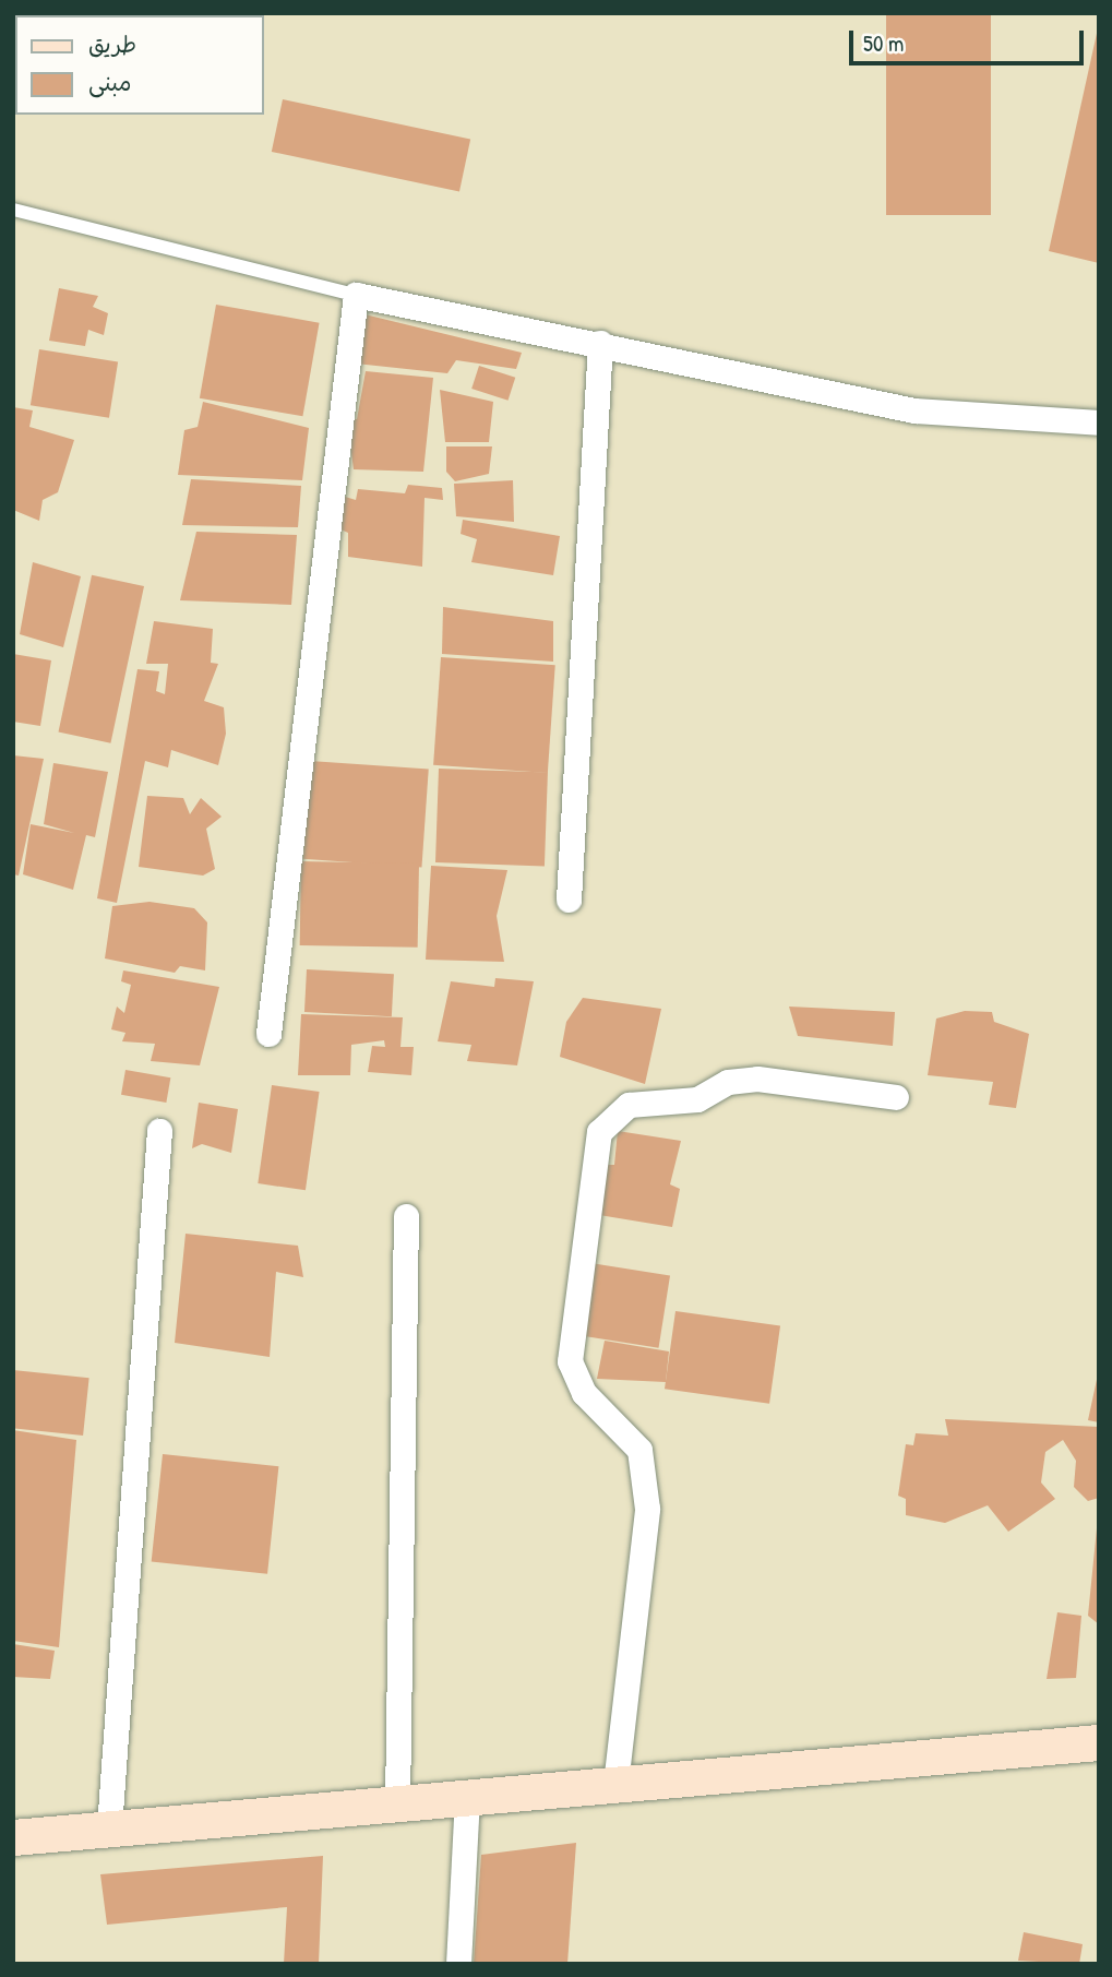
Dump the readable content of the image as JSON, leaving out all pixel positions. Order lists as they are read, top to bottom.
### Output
{
  "legend": ["طريق", "مبنى"],
  "scale_bar": "50 m"
}
